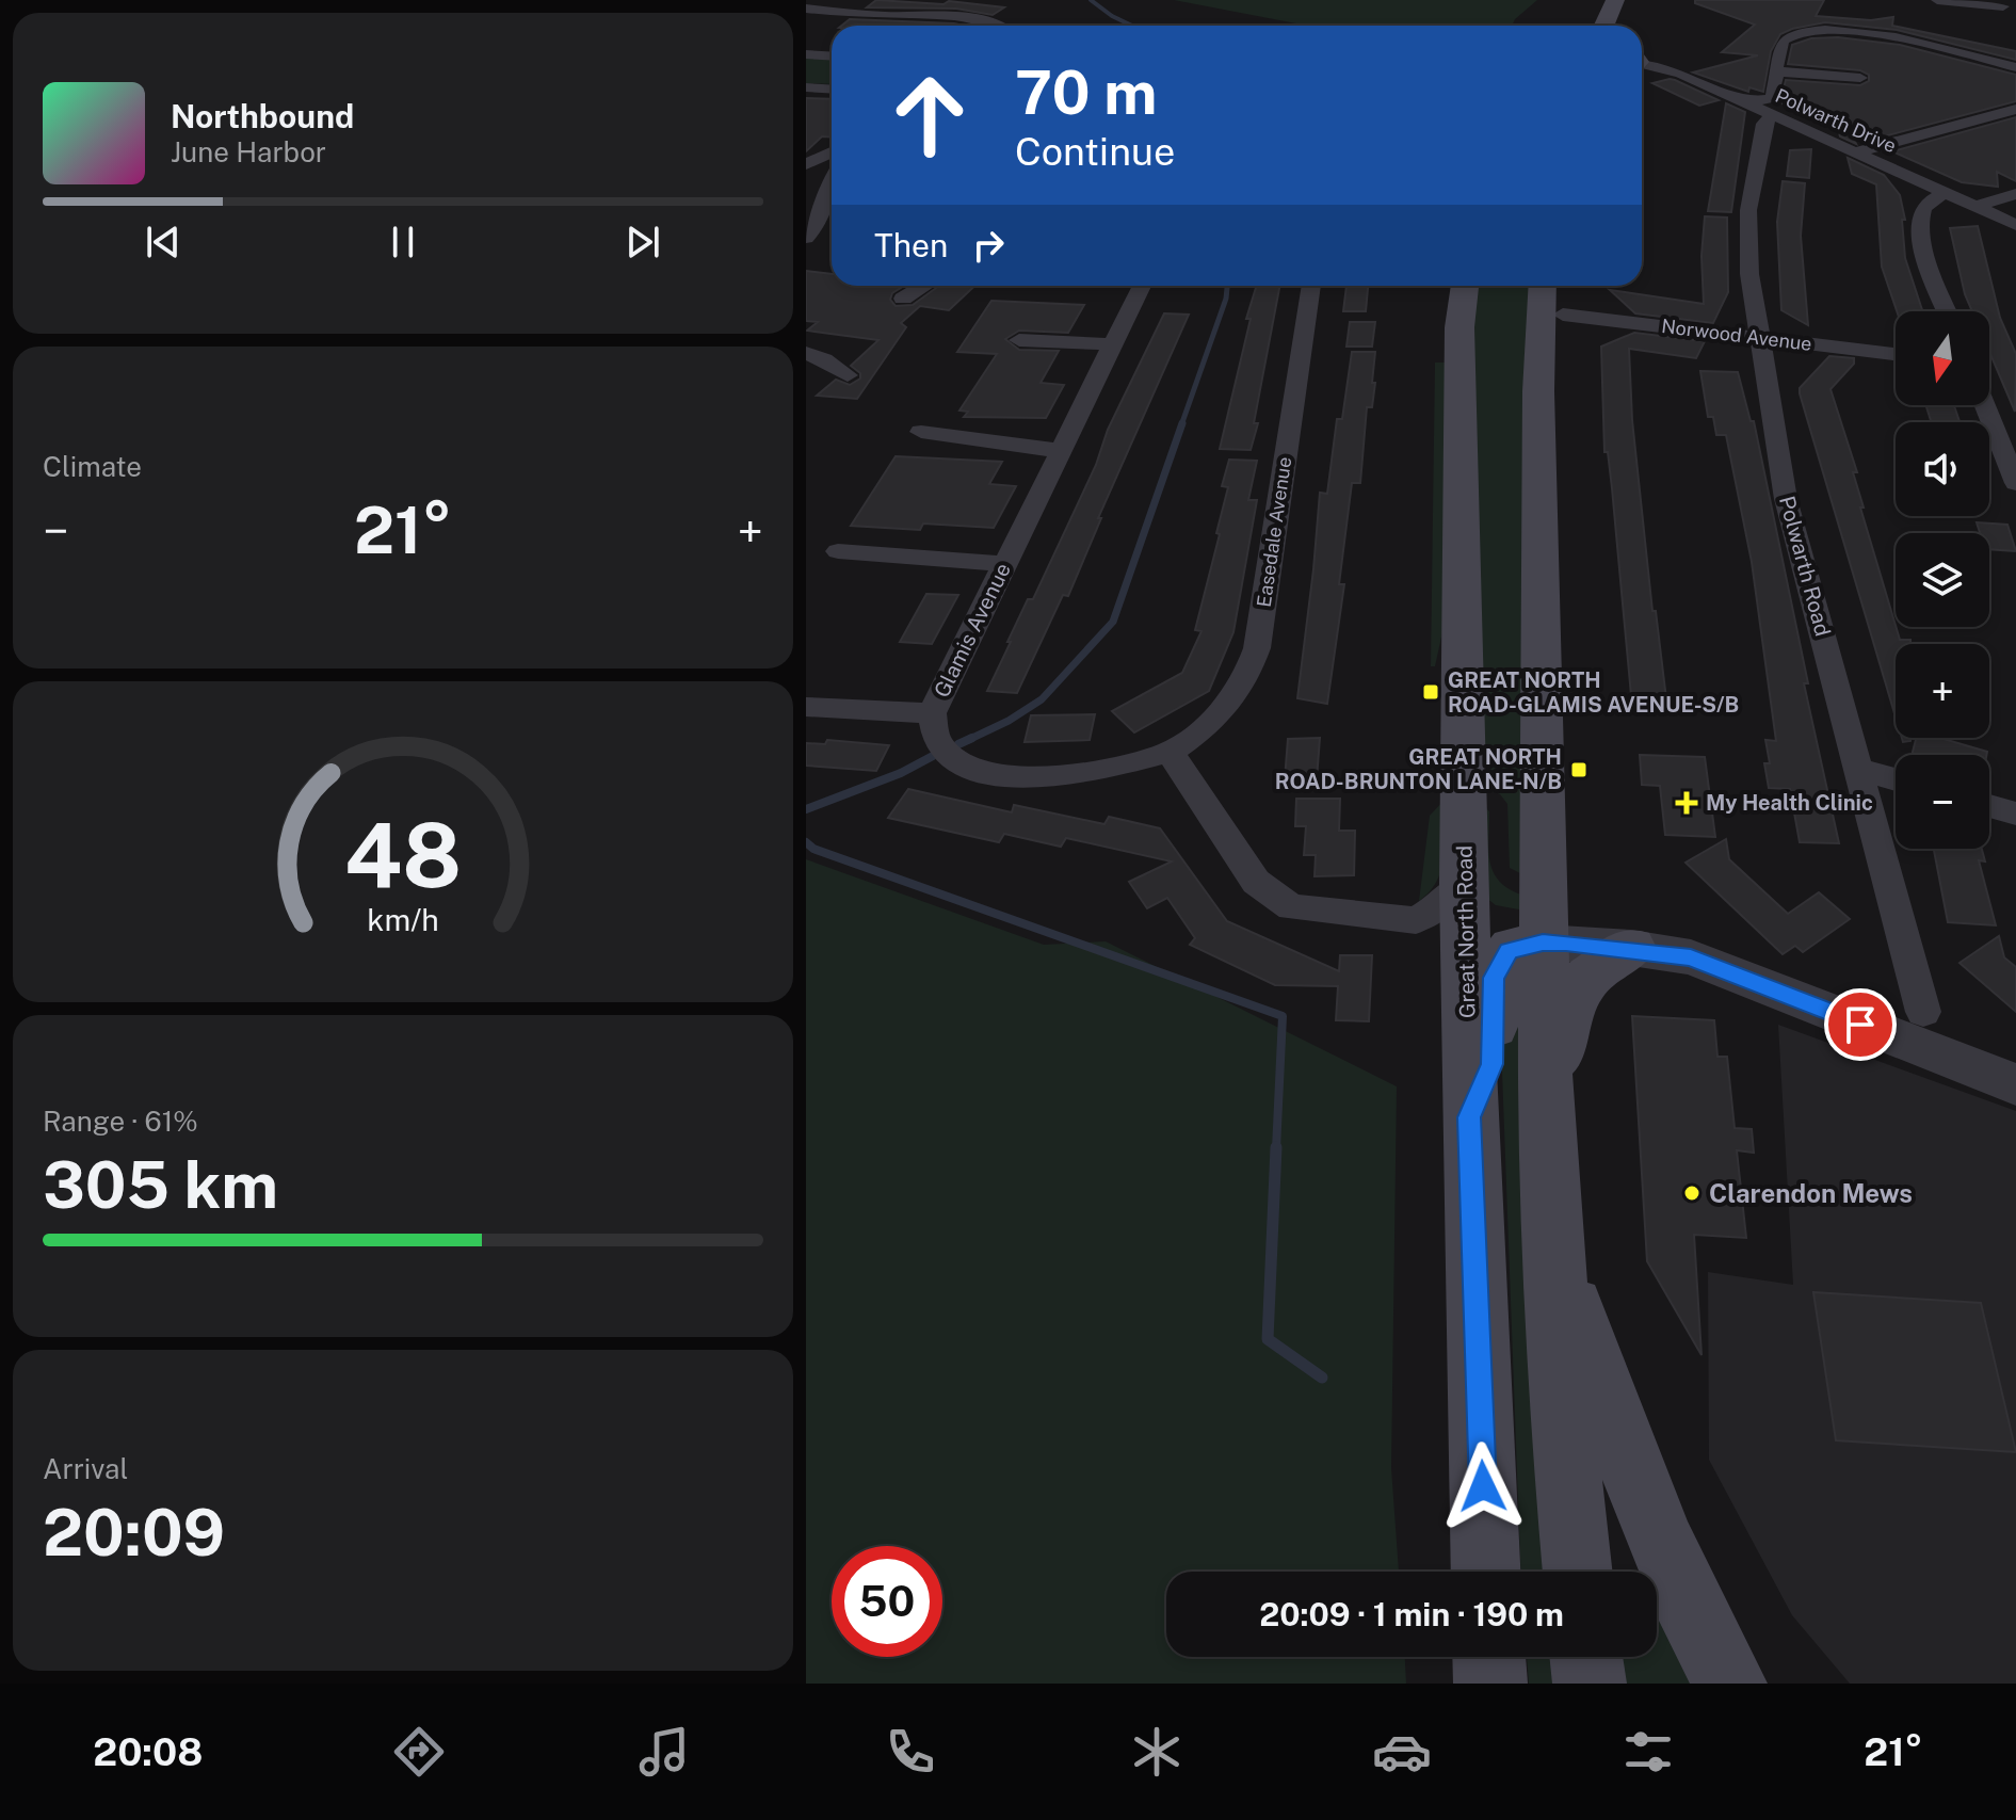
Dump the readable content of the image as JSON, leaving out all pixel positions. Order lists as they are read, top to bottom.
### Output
{
  "streets": {
    "main road": ["Great North Road"],
    "street": [
      "Polwarth Drive",
      "Norwood Avenue",
      "Easedale Avenue",
      "Polwarth Road",
      "Glamis Avenue"
    ]
  },
  "crossings": [
    ["Polwarth Drive", "Polwarth Road"],
    ["Norwood Avenue", "Polwarth Road"],
    ["Easedale Avenue", "Glamis Avenue"]
  ],
  "places": {
    "transit": ["GREAT NORTH ROAD-GLAMIS AVENUE-S/B", "GREAT NORTH ROAD-BRUNTON LANE-N/B"],
    "health": ["My Health Clinic"],
    "other": ["Clarendon Mews"]
  },
  "north": "bottom",
  "page": {
    "turn": ["70 m", "Continue"],
    "song": ["Northbound", "June Harbor"],
    "then": "Then",
    "map_buttons": ["+", "−"],
    "tile": [
      "Climate",
      ["Range · 61%", "305 km"],
      ["Arrival", "20:09"]
    ],
    "heat": ["−", "21°", "+"],
    "limit": "50",
    "trip": "20:09 · 1 min · 190 m",
    "tabs": ["20:08", "21°"],
    "gauge": ["48", "km/h"]
  }
}
